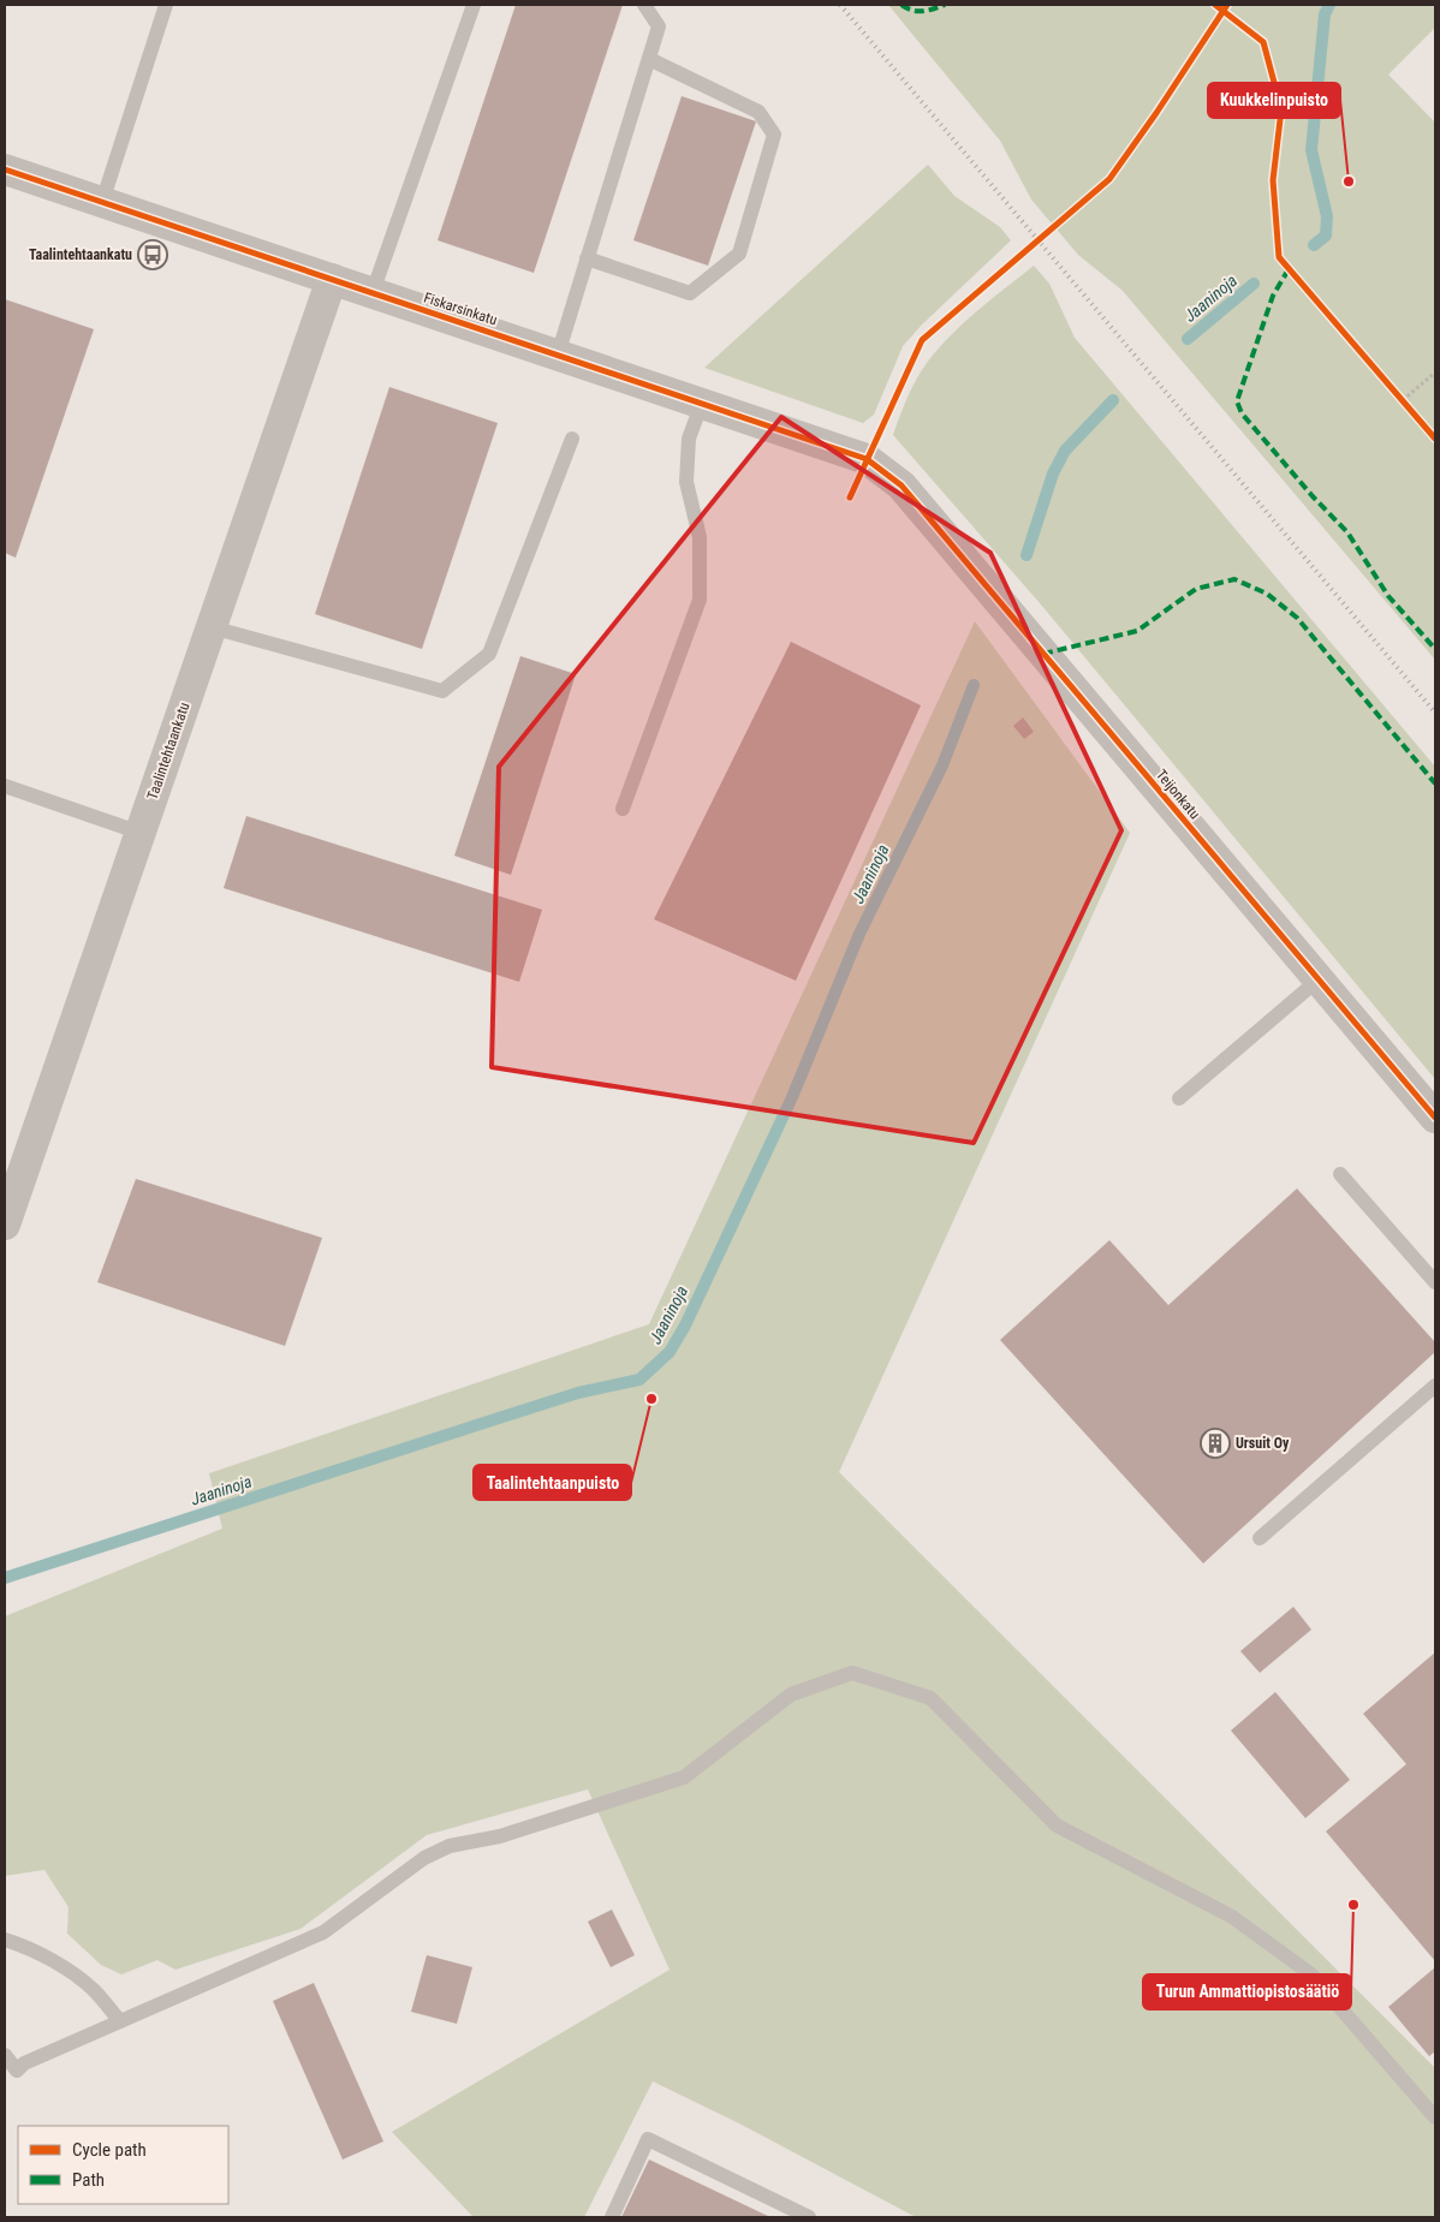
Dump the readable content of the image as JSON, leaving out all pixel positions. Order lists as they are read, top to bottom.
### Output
{
  "streets": {
    "street": ["Fiskarsinkatu", "Taalintehtaankatu", "Teijonkatu"]
  },
  "crossings": [
    ["Fiskarsinkatu", "Taalintehtaankatu"],
    ["Fiskarsinkatu", "Teijonkatu"]
  ],
  "water": ["Jaaninoja"],
  "places": {
    "other": ["Kuukkelinpuisto", "Taalintehtaanpuisto", "Turun Ammattiopistosäätiö"],
    "bus stop": ["Taalintehtaankatu"],
    "building": ["Ursuit Oy"]
  },
  "legend": ["Cycle path", "Path"]
}
